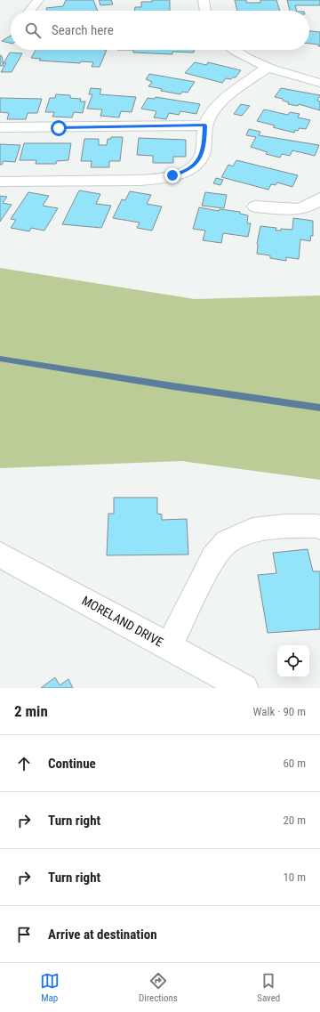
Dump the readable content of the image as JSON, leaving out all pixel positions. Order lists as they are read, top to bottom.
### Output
{
  "streets": {
    "street": ["MORELAND DRIVE"]
  },
  "page": {
    "search": "Search here",
    "heading": ["2 min", "Walk · 90 m"],
    "list": [
      ["Continue", "60 m"],
      ["Turn right", "20 m"],
      ["Turn right", "10 m"],
      "Arrive at destination"
    ],
    "nav": ["Map", "Directions", "Saved"]
  }
}
